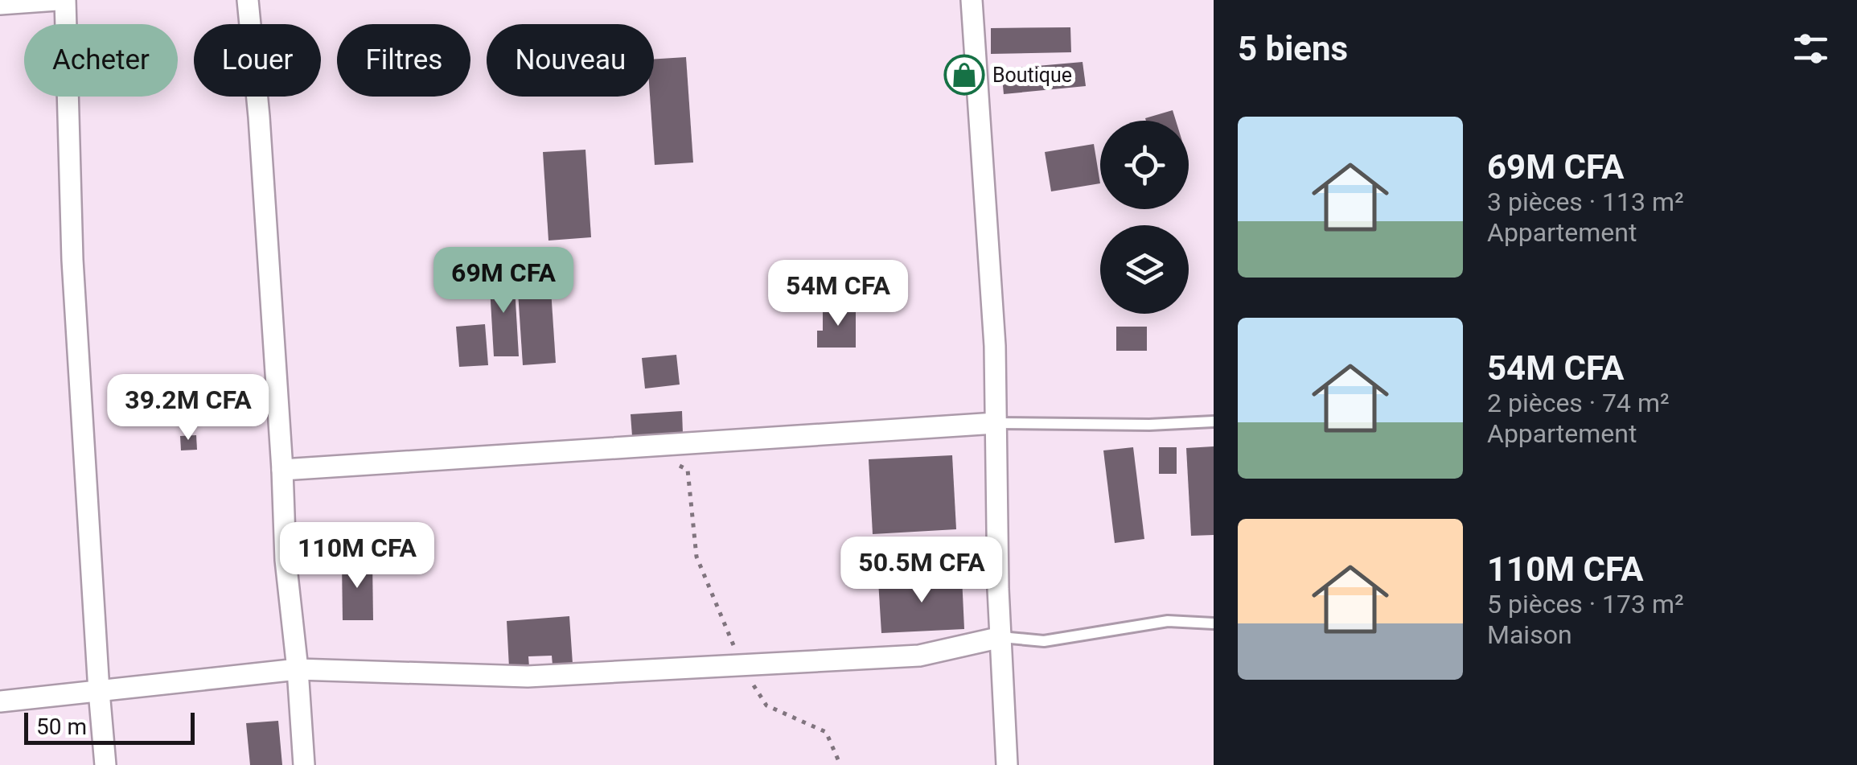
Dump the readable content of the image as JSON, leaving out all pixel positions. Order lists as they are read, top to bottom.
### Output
{
  "places": {
    "shop": ["Boutique"]
  },
  "scale_bar": "50 m",
  "page": {
    "heading": "5 biens",
    "chip": [
      "Acheter",
      "Louer",
      "Filtres",
      "Nouveau"
    ],
    "list": [
      {
        "name": "69M CFA",
        "note": "3 pièces · 113 m² · Appartement"
      },
      {
        "name": "54M CFA",
        "note": "2 pièces · 74 m² · Appartement"
      },
      {
        "name": "110M CFA",
        "note": "5 pièces · 173 m² · Maison"
      }
    ],
    "price": [
      "69M CFA",
      "54M CFA",
      "39.2M CFA",
      "110M CFA",
      "50.5M CFA"
    ],
    "scale": "50 m"
  }
}
